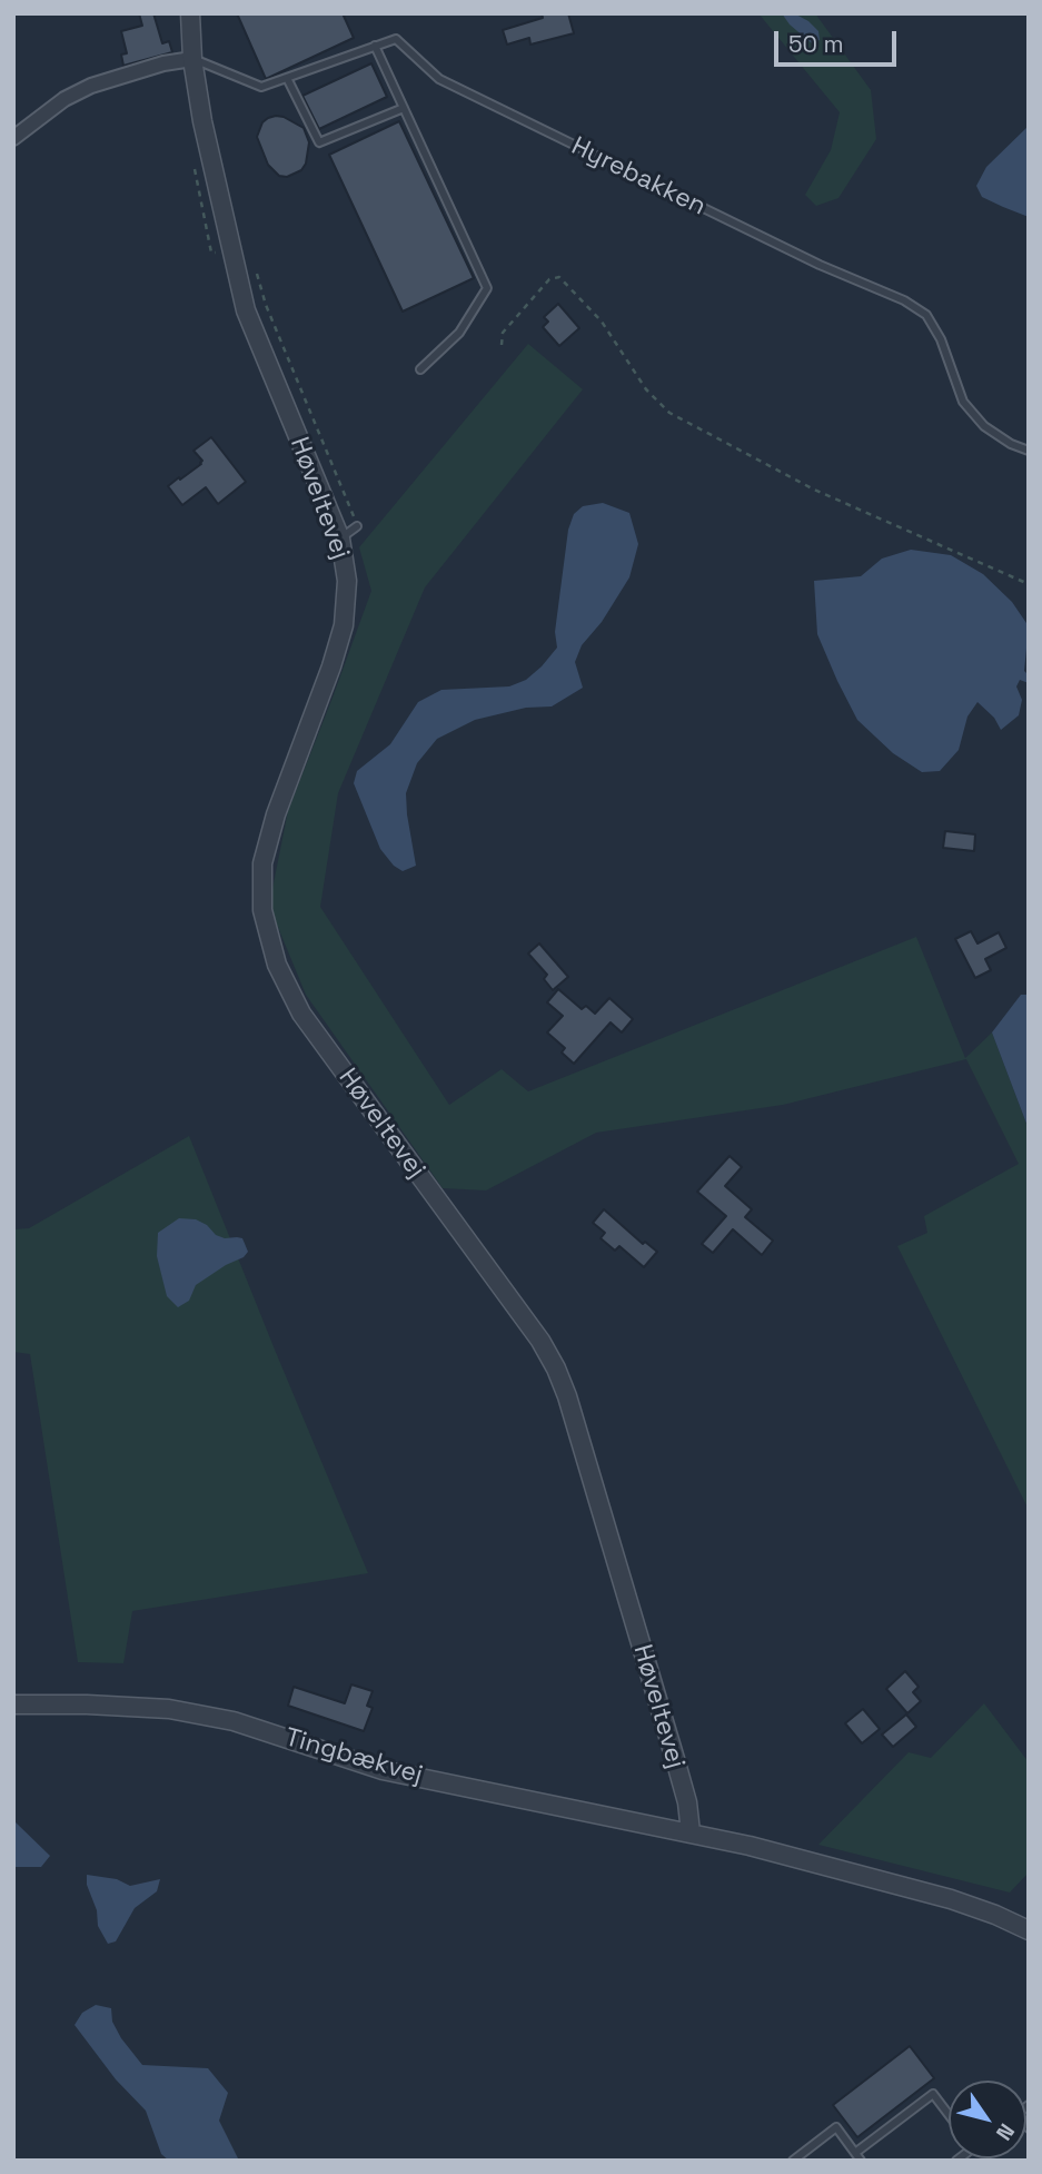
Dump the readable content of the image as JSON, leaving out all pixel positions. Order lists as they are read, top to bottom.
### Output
{
  "streets": {
    "street": ["Høveltevej", "Tingbækvej"],
    "lane": ["Hyrebakken"]
  },
  "crossings": [
    ["Hyrebakken", "Høveltevej"],
    ["Høveltevej", "Tingbækvej"]
  ],
  "scale_bar": "50 m",
  "north": "bottom right"
}
